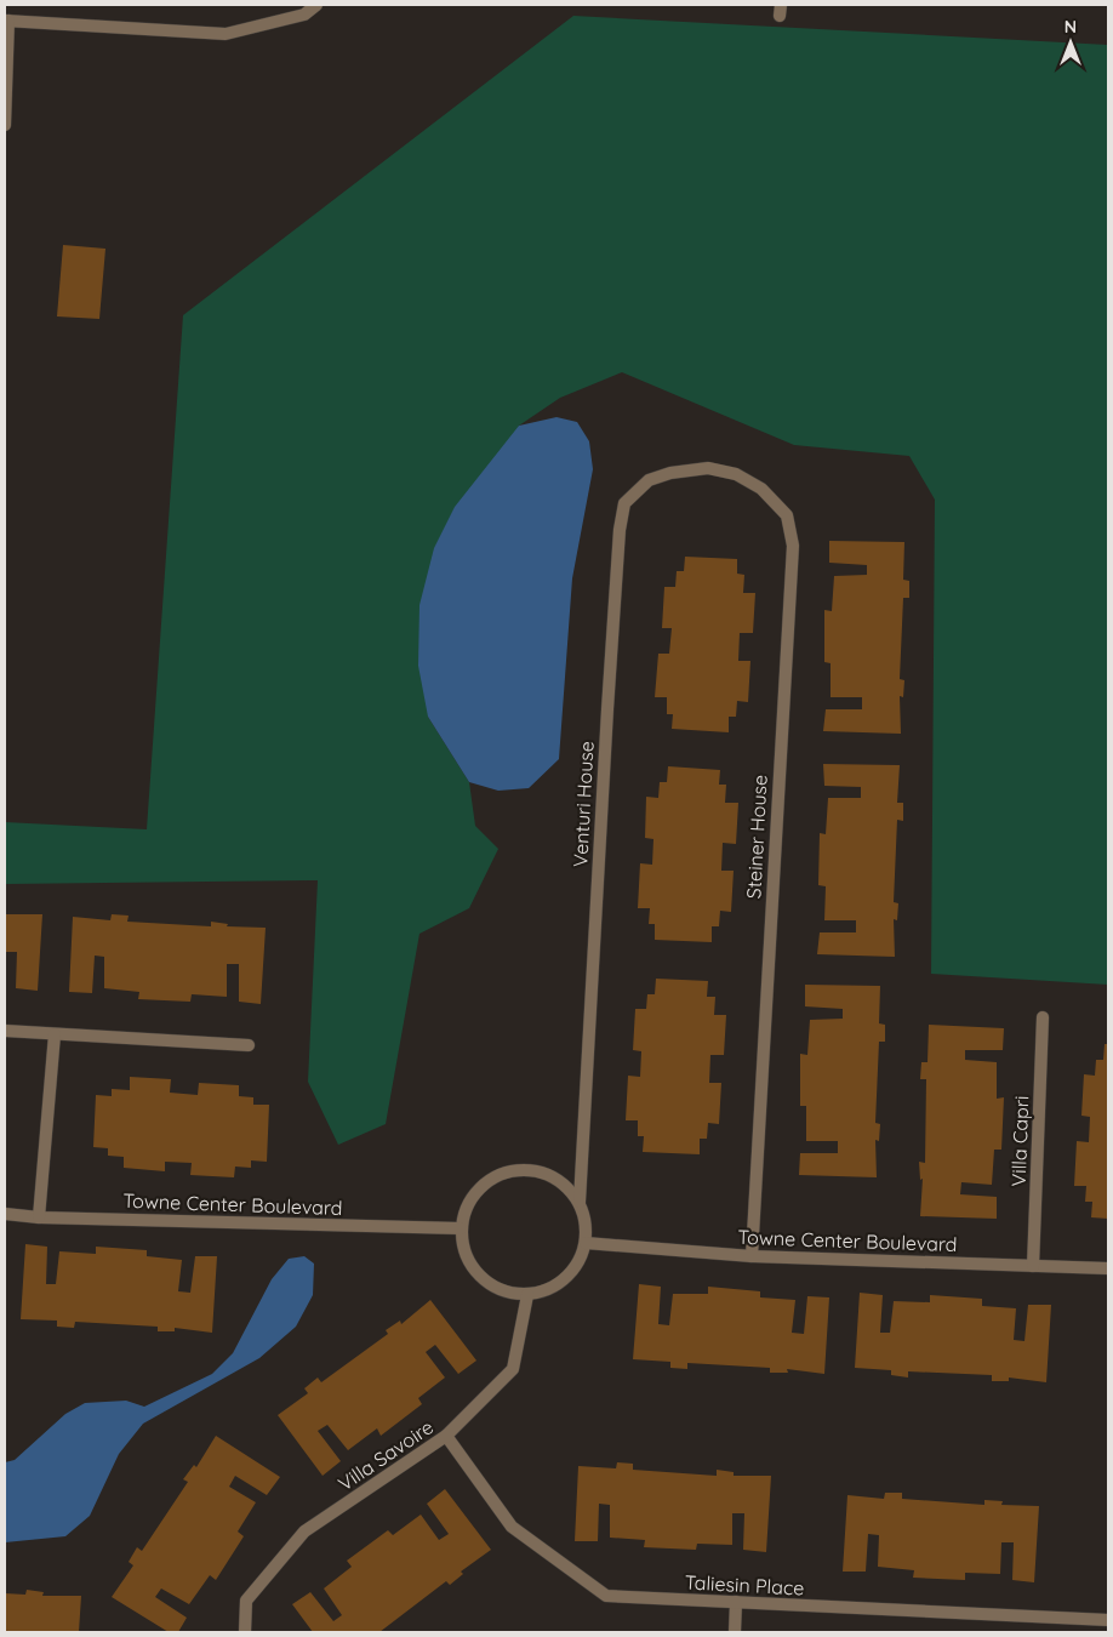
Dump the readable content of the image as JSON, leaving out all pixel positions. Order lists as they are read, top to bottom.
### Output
{
  "streets": {
    "street": [
      "Venturi House",
      "Steiner House",
      "Villa Capri",
      "Towne Center Boulevard",
      "Villa Savoire",
      "Taliesin Place"
    ]
  },
  "crossings": [
    ["Venturi House", "Steiner House"],
    ["Venturi House", "Towne Center Boulevard"],
    ["Venturi House", "Villa Savoire"],
    ["Steiner House", "Towne Center Boulevard"],
    ["Villa Capri", "Towne Center Boulevard"],
    ["Towne Center Boulevard", "Villa Savoire"],
    ["Villa Savoire", "Taliesin Place"]
  ],
  "north": "top"
}
